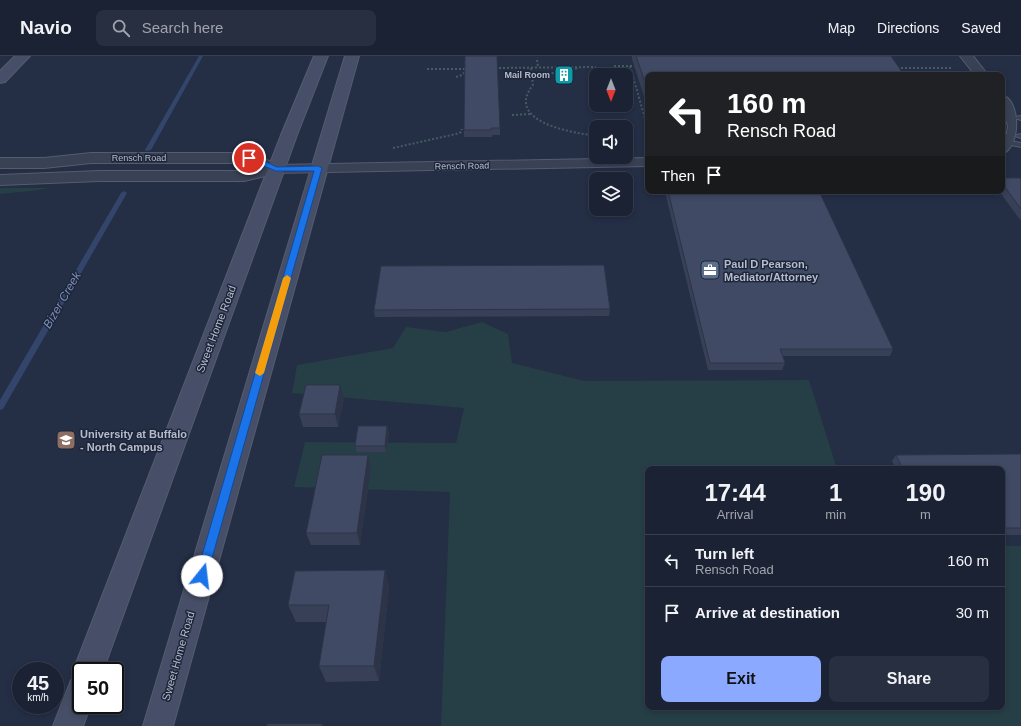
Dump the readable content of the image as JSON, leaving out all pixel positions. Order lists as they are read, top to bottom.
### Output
{
  "streets": {
    "main road": ["Sweet Home Road"],
    "street": ["Rensch Road"]
  },
  "crossings": [
    ["Rensch Road", "Sweet Home Road"]
  ],
  "water": ["Bizer Creek"],
  "places": {
    "building": ["Mail Room"],
    "office": ["Paul D Pearson, Mediator/Attorney"],
    "school or university": ["University at Buffalo - North Campus"]
  },
  "north": "bottom",
  "page": {
    "header": "Navio",
    "search": "Search here",
    "nav": ["Map", "Directions", "Saved"],
    "turn": ["160 m", "Rensch Road"],
    "then": "Then",
    "eta": [
      "17:44",
      "Arrival",
      "1",
      "min",
      "190",
      "m"
    ],
    "list": [
      {
        "name": "Turn left",
        "note": "Rensch Road",
        "value": "160 m"
      },
      {
        "name": "Arrive at destination",
        "value": "30 m"
      }
    ],
    "buttons": ["Exit", "Share"],
    "speed": "45 km/h",
    "limit": "50"
  }
}
